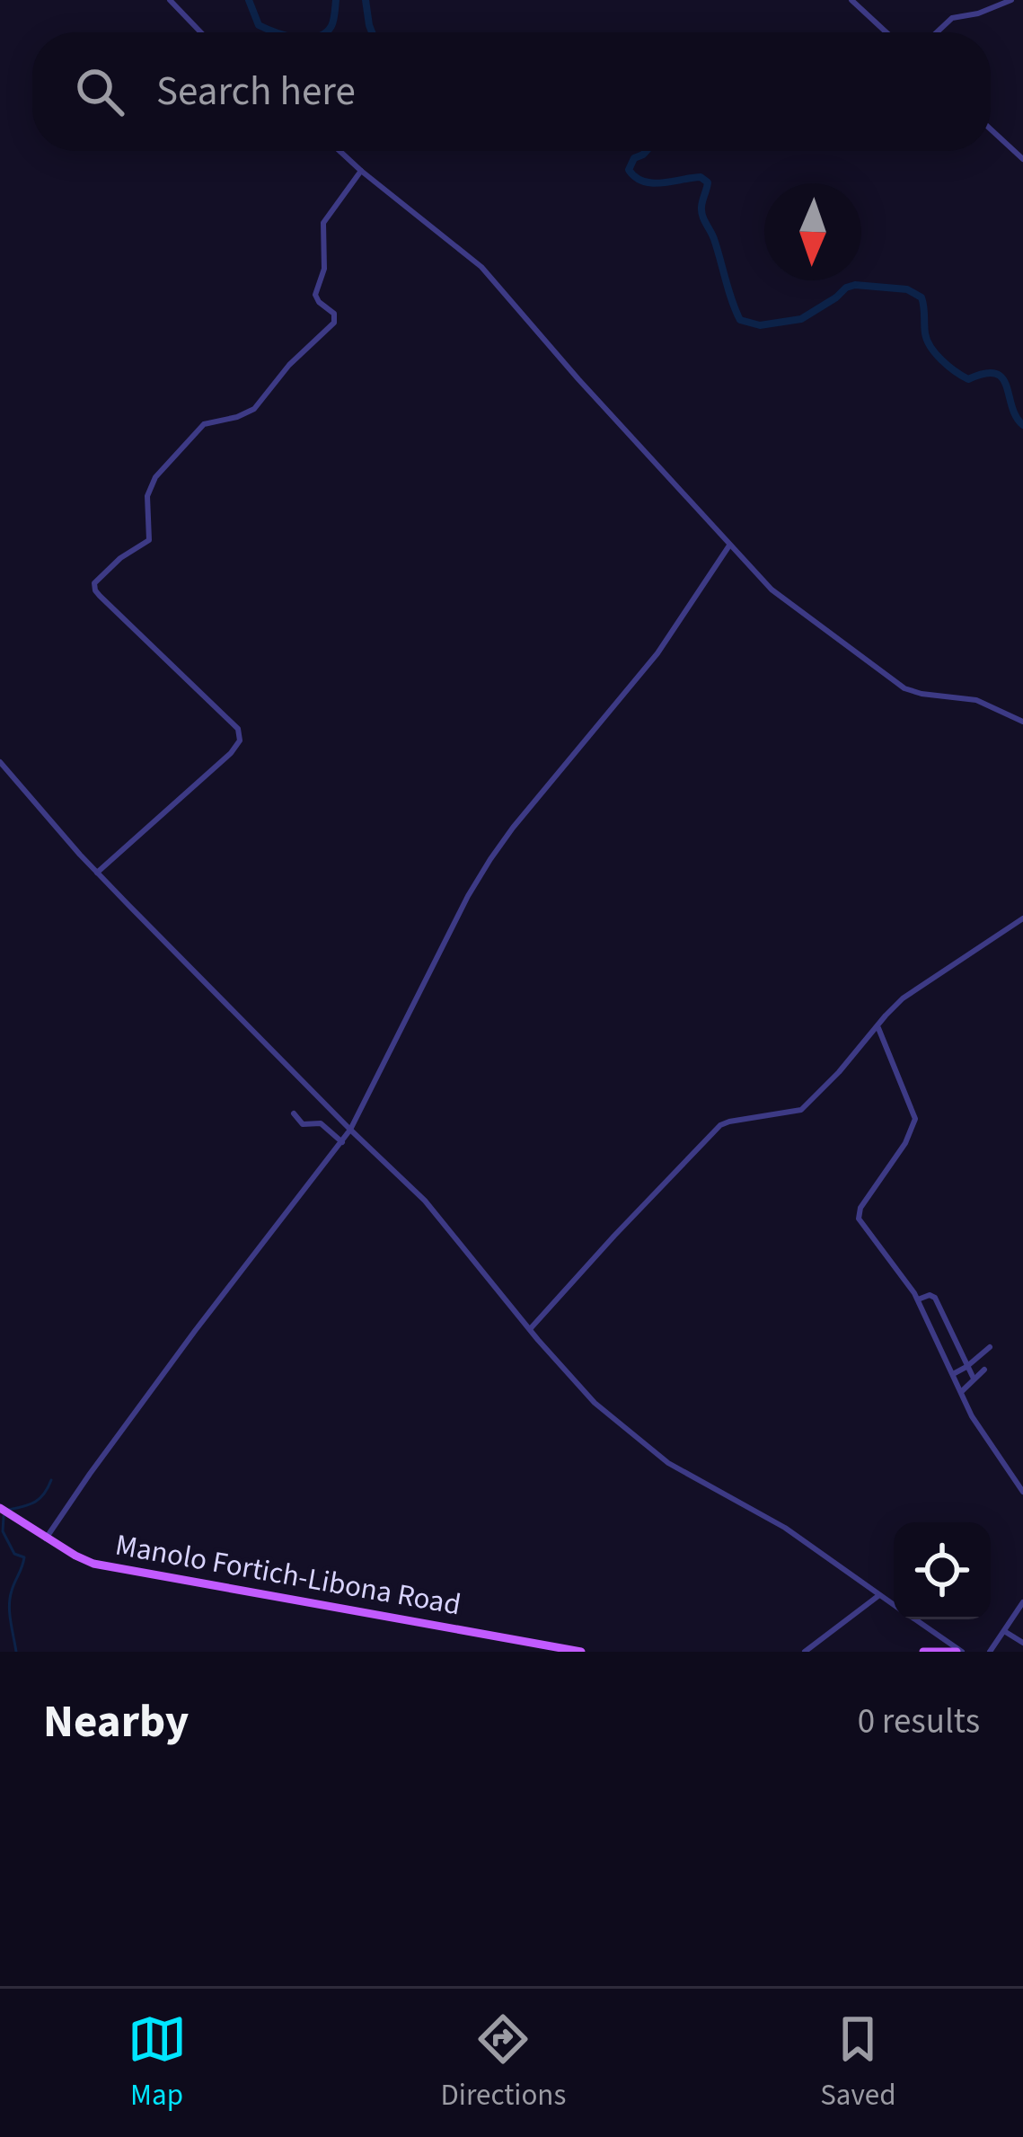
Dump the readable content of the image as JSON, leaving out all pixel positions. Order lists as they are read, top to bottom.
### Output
{
  "streets": {
    "main road": ["Manolo Fortich-Libona Road"]
  },
  "north": "bottom",
  "page": {
    "search": "Search here",
    "heading": ["Nearby", "0 results"],
    "nav": ["Map", "Directions", "Saved"]
  }
}
